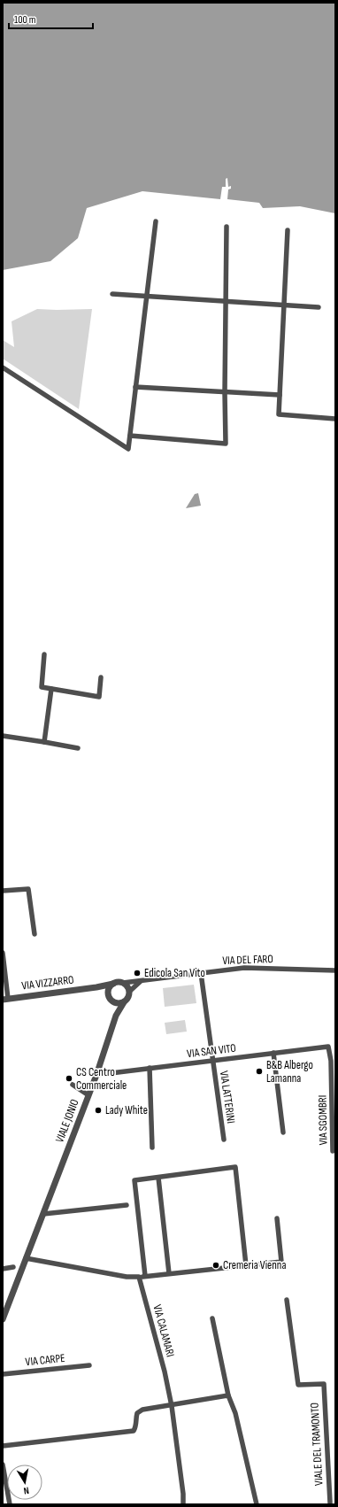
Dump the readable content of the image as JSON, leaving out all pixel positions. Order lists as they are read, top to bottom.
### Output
{
  "streets": {
    "street": [
      "VIA DEL FARO",
      "VIA VIZZARRO",
      "VIA SAN VITO",
      "VIA LATTERINI",
      "VIA SGOMBRI",
      "VIALE JONIO",
      "VIA CALAMARI",
      "VIA CARPE",
      "VIALE DEL TRAMONTO"
    ]
  },
  "crossings": [
    ["VIA DEL FARO", "VIA VIZZARRO"],
    ["VIA DEL FARO", "VIA LATTERINI"],
    ["VIA DEL FARO", "VIALE JONIO"],
    ["VIA VIZZARRO", "VIALE JONIO"],
    ["VIA SAN VITO", "VIA LATTERINI"],
    ["VIA SAN VITO", "VIA SGOMBRI"],
    ["VIA SAN VITO", "VIALE JONIO"]
  ],
  "places": [
    "Edicola San Vito",
    "B&B Albergo Lamanna",
    "CS Centro Commerciale",
    "Lady White",
    "Cremeria Vienna"
  ],
  "scale_bar": "100 m",
  "north": "bottom"
}
